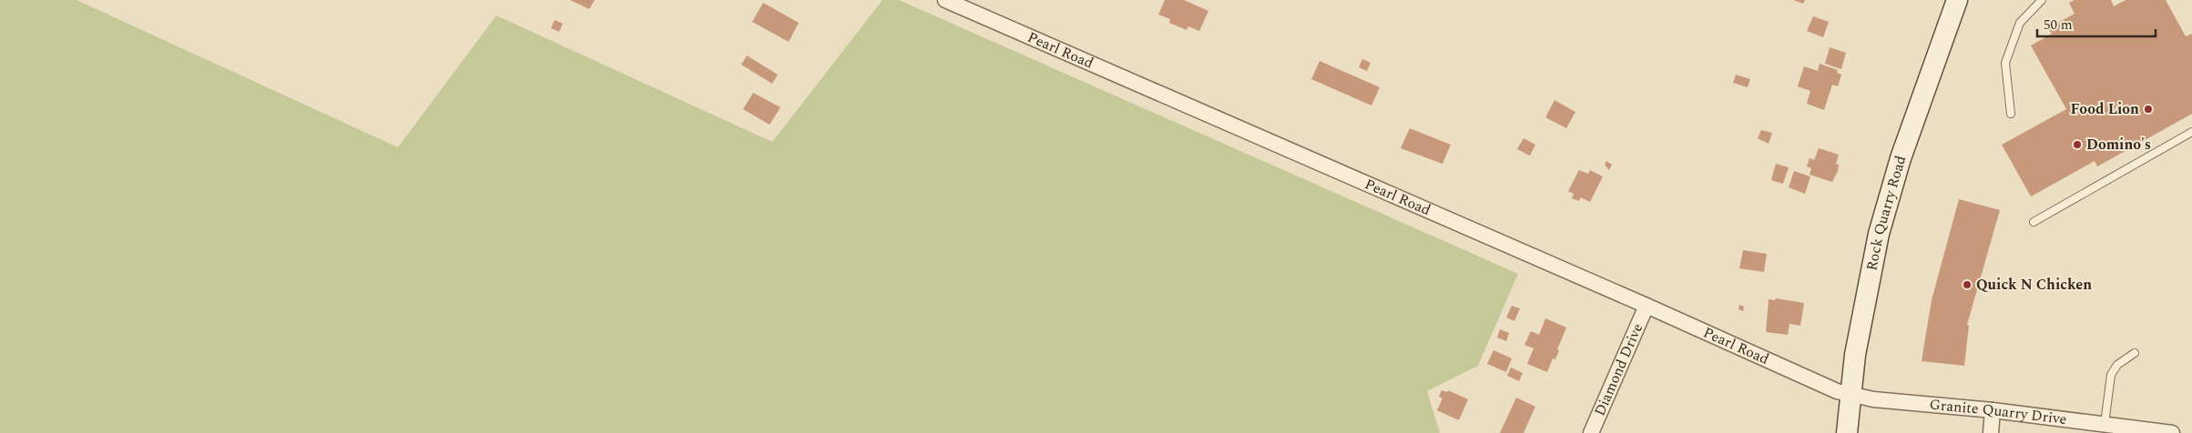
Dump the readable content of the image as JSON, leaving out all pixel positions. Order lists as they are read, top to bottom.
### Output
{
  "streets": {
    "main road": ["Rock Quarry Road"],
    "street": ["Pearl Road", "Diamond Drive", "Granite Quarry Drive"]
  },
  "crossings": [
    ["Pearl Road", "Rock Quarry Road"],
    ["Pearl Road", "Diamond Drive"],
    ["Pearl Road", "Granite Quarry Drive"],
    ["Rock Quarry Road", "Granite Quarry Drive"]
  ],
  "places": ["Food Lion", "Domino's", "Quick N Chicken"],
  "scale_bar": "50 m"
}
